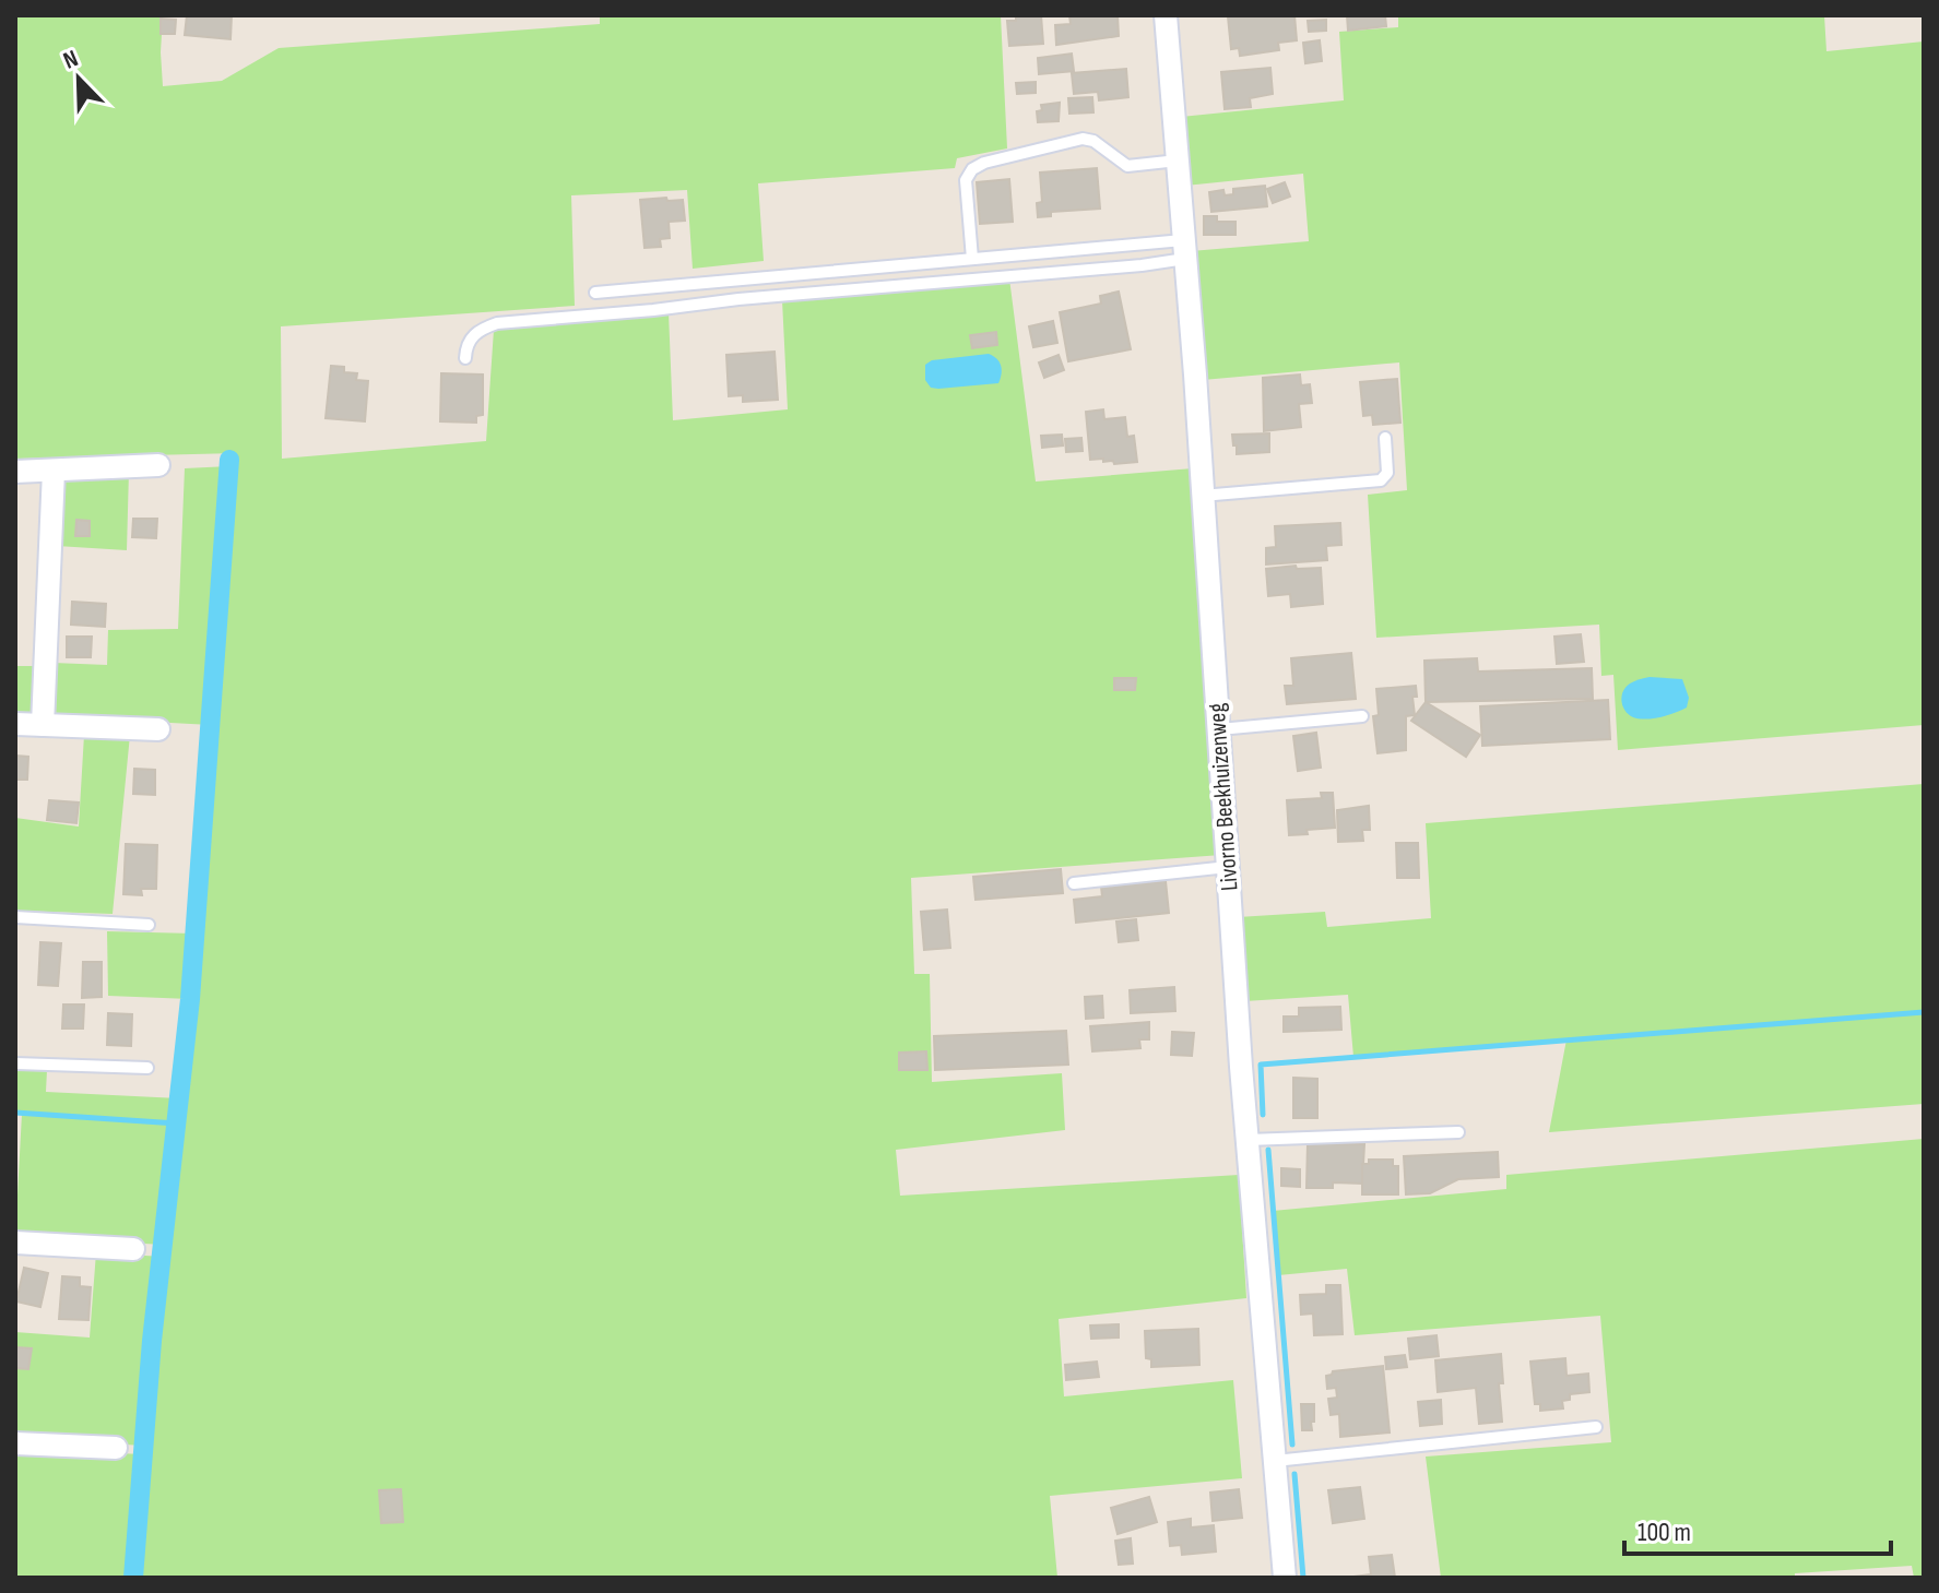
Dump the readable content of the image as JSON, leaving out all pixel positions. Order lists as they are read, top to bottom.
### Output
{
  "streets": {
    "street": ["Livorno Beekhuizenweg"]
  },
  "scale_bar": "100 m",
  "north": "top left"
}
